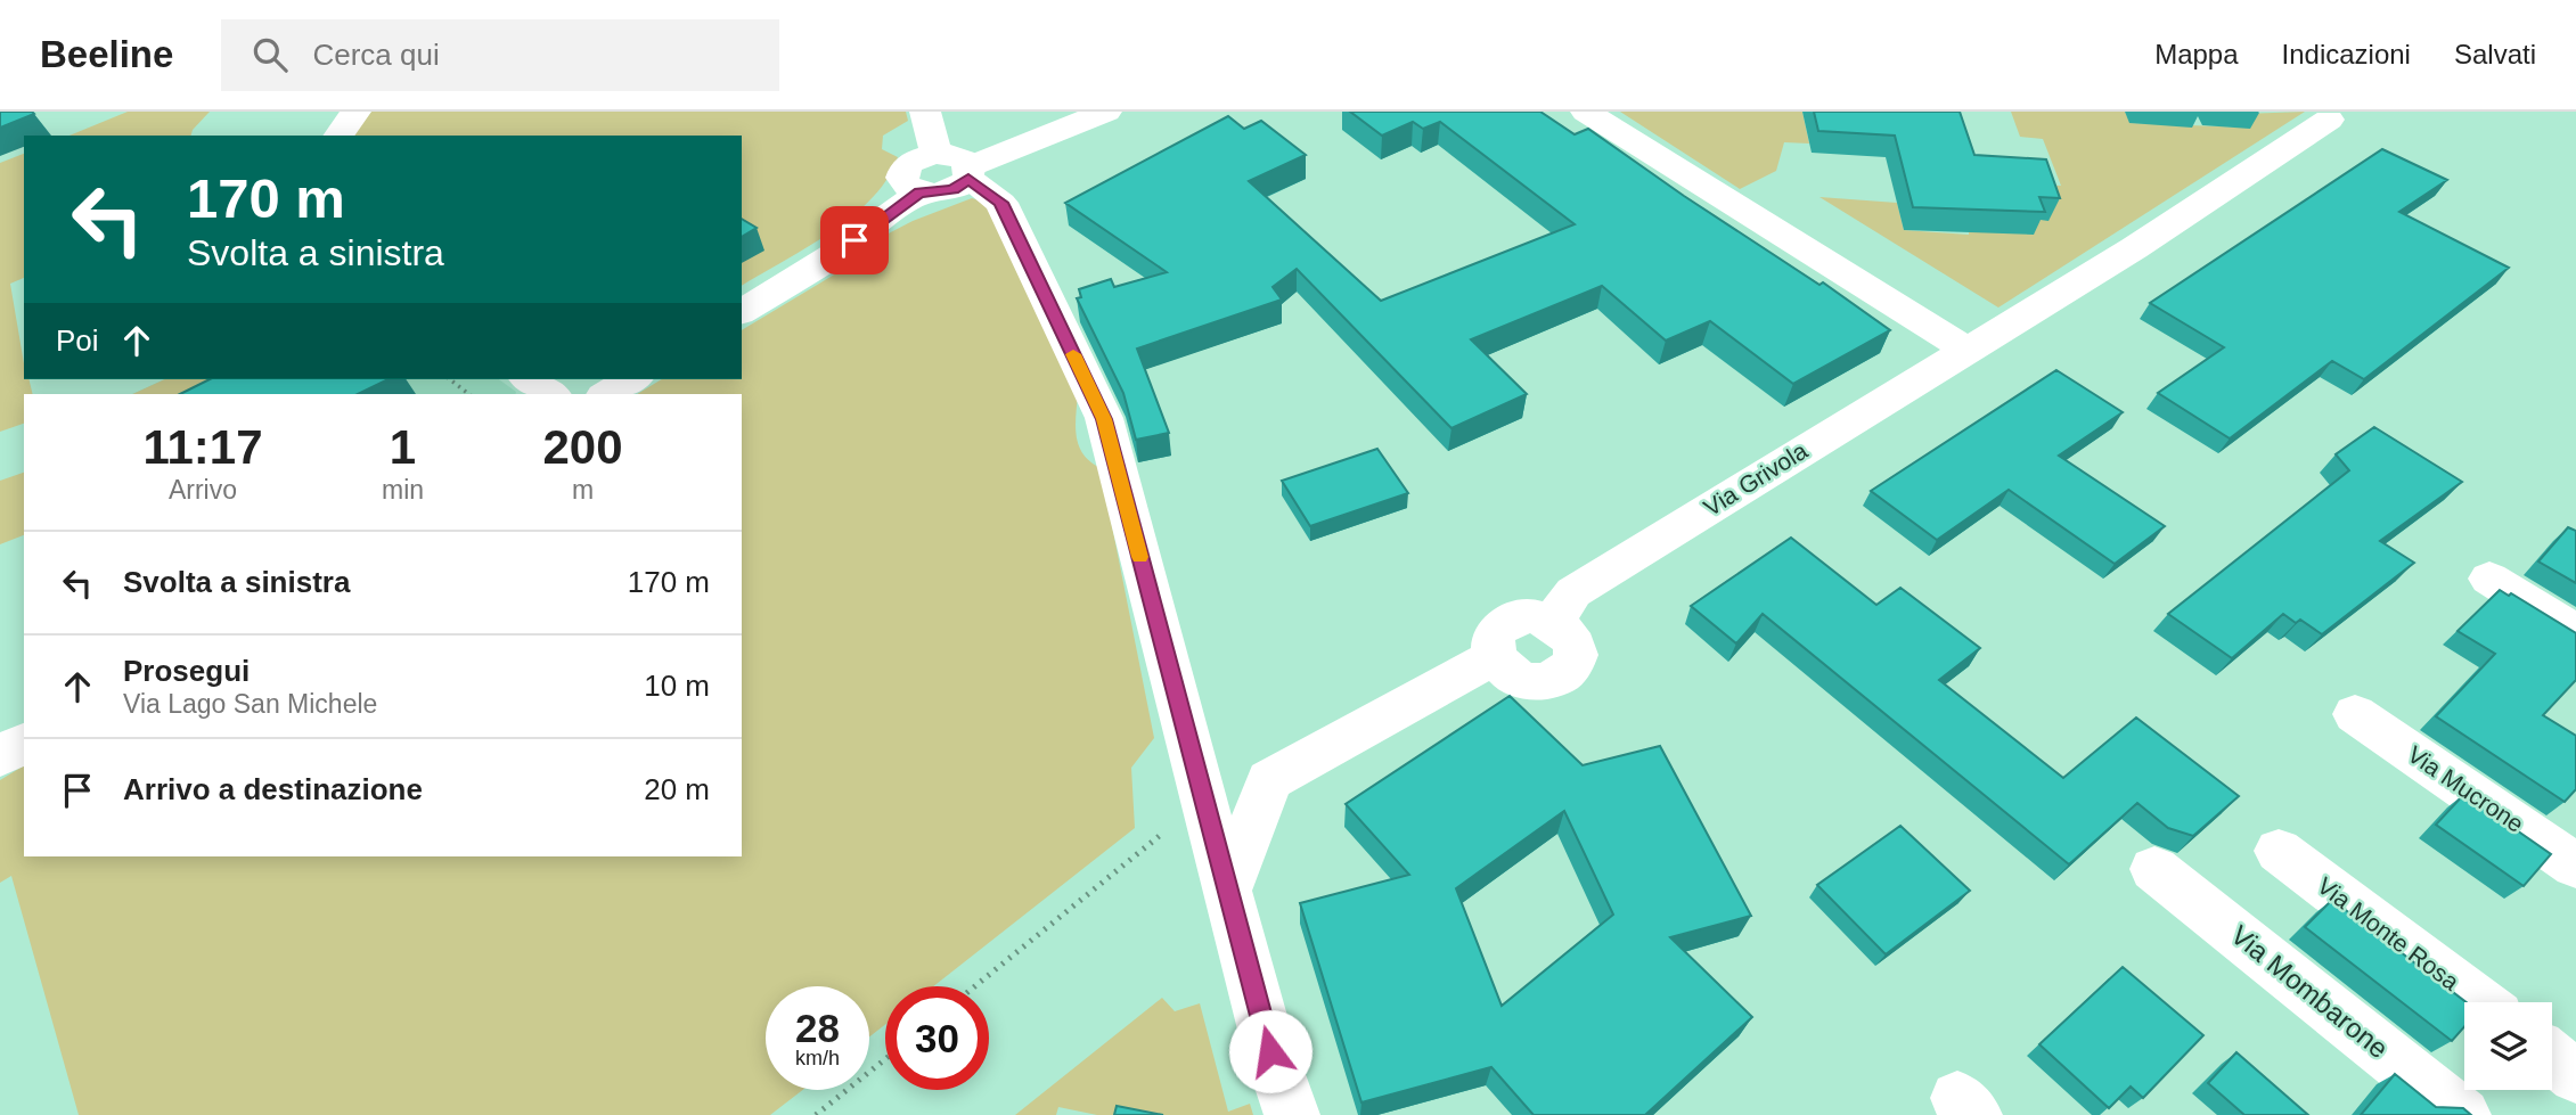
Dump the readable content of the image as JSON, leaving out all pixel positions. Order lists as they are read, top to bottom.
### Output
{
  "streets": {
    "street": [
      "Via Grivola",
      "Via Mucrone",
      "Via Monte Rosa",
      "Via Mombarone"
    ]
  },
  "page": {
    "header": "Beeline",
    "search": "Cerca qui",
    "nav": ["Mappa", "Indicazioni", "Salvati"],
    "turn": ["170 m", "Svolta a sinistra"],
    "then": "Poi",
    "eta": [
      "11:17",
      "Arrivo",
      "1",
      "min",
      "200",
      "m"
    ],
    "list": [
      {
        "name": "Svolta a sinistra",
        "value": "170 m"
      },
      {
        "name": "Prosegui",
        "note": "Via Lago San Michele",
        "value": "10 m"
      },
      {
        "name": "Arrivo a destinazione",
        "value": "20 m"
      }
    ],
    "speed": "28 km/h",
    "limit": "30"
  }
}
